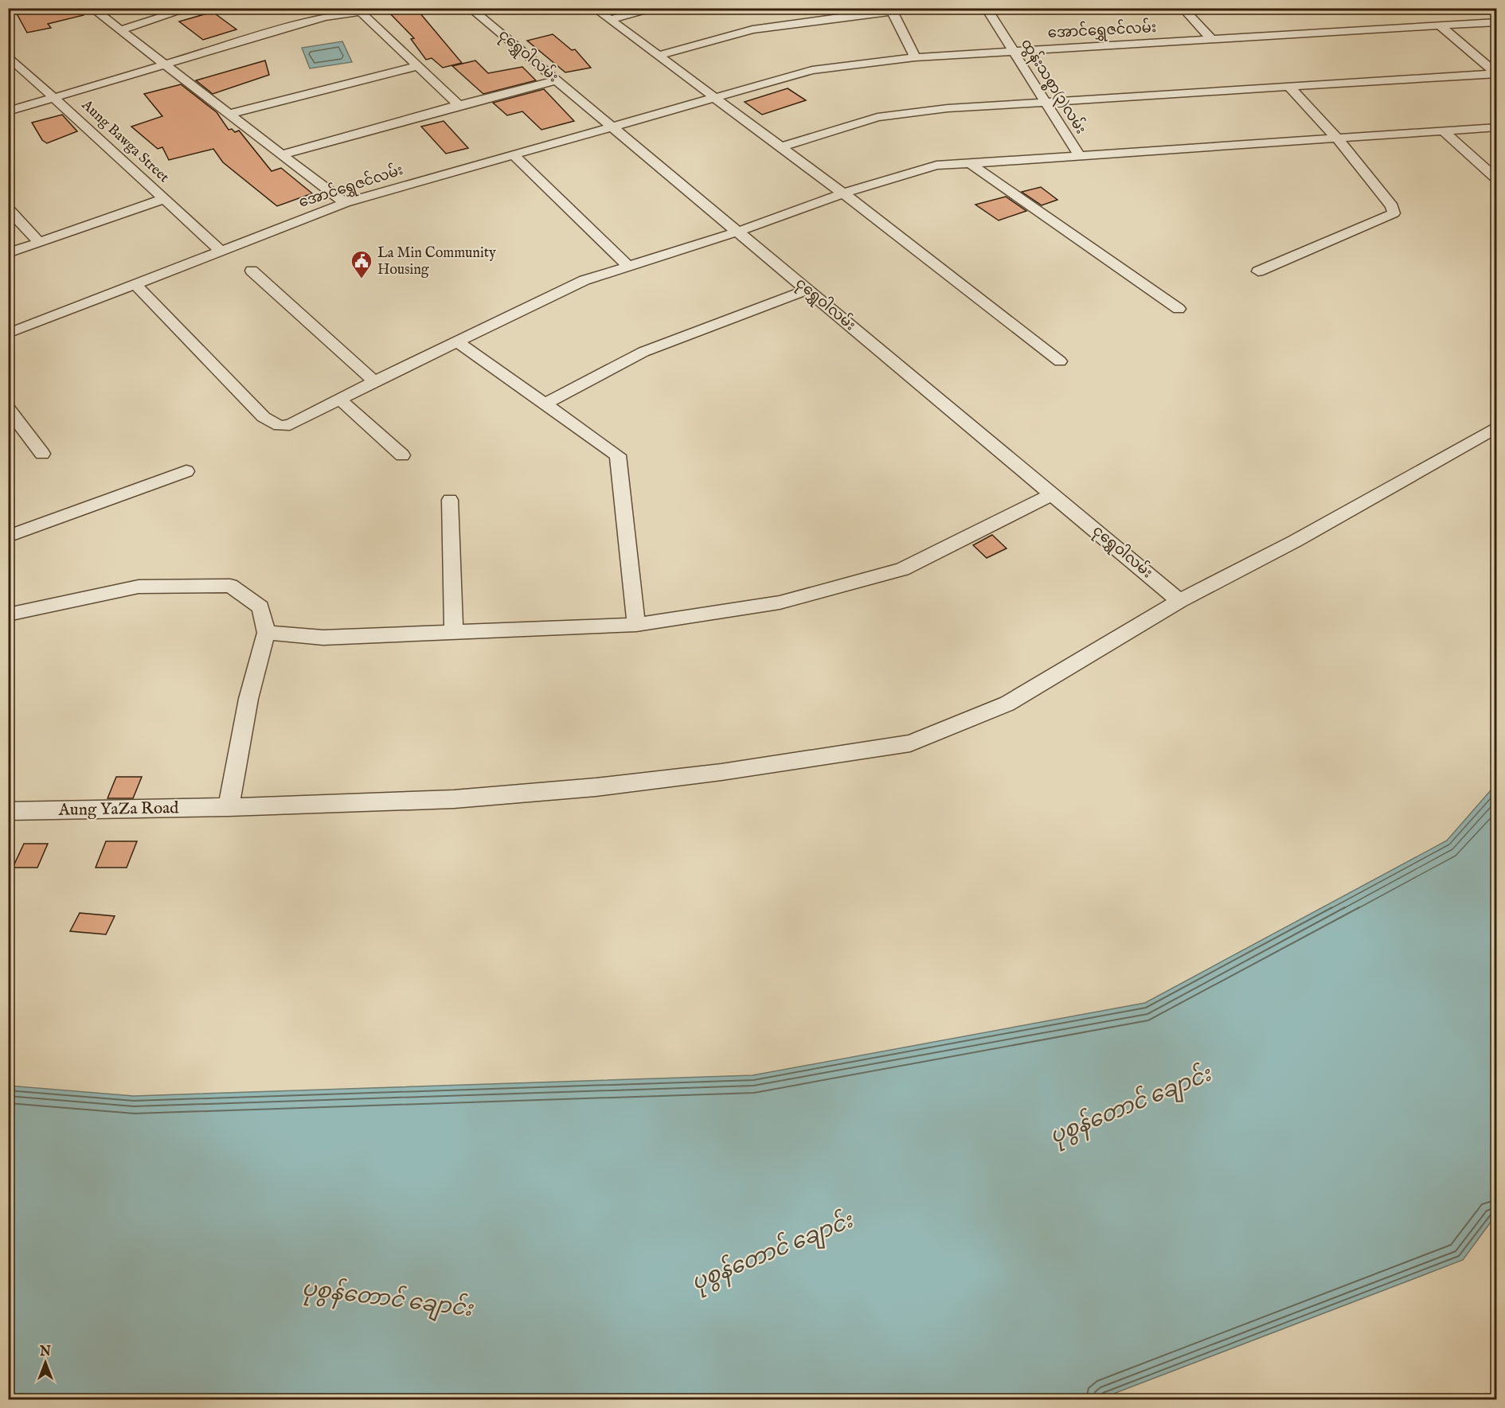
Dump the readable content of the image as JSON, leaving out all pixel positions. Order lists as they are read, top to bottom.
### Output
{
  "streets": {
    "street": [
      "အောင်ရွှေဇင်လမ်း",
      "ငုရွှေဝါလမ်း",
      "ထွန်းသစ္စာ(၃)လမ်း",
      "Aung Bawga Street",
      "Aung YaZa Road"
    ]
  },
  "crossings": [
    ["အောင်ရွှေဇင်လမ်း", "ငုရွှေဝါလမ်း"],
    ["အောင်ရွှေဇင်လမ်း", "ထွန်းသစ္စာ(၃)လမ်း"],
    ["အောင်ရွှေဇင်လမ်း", "Aung Bawga Street"],
    ["ငုရွှေဝါလမ်း", "Aung YaZa Road"]
  ],
  "water": ["ပုစွန်တောင် ချောင်း"],
  "places": {
    "public building": ["La Min Community Housing"]
  },
  "north": "top"
}
